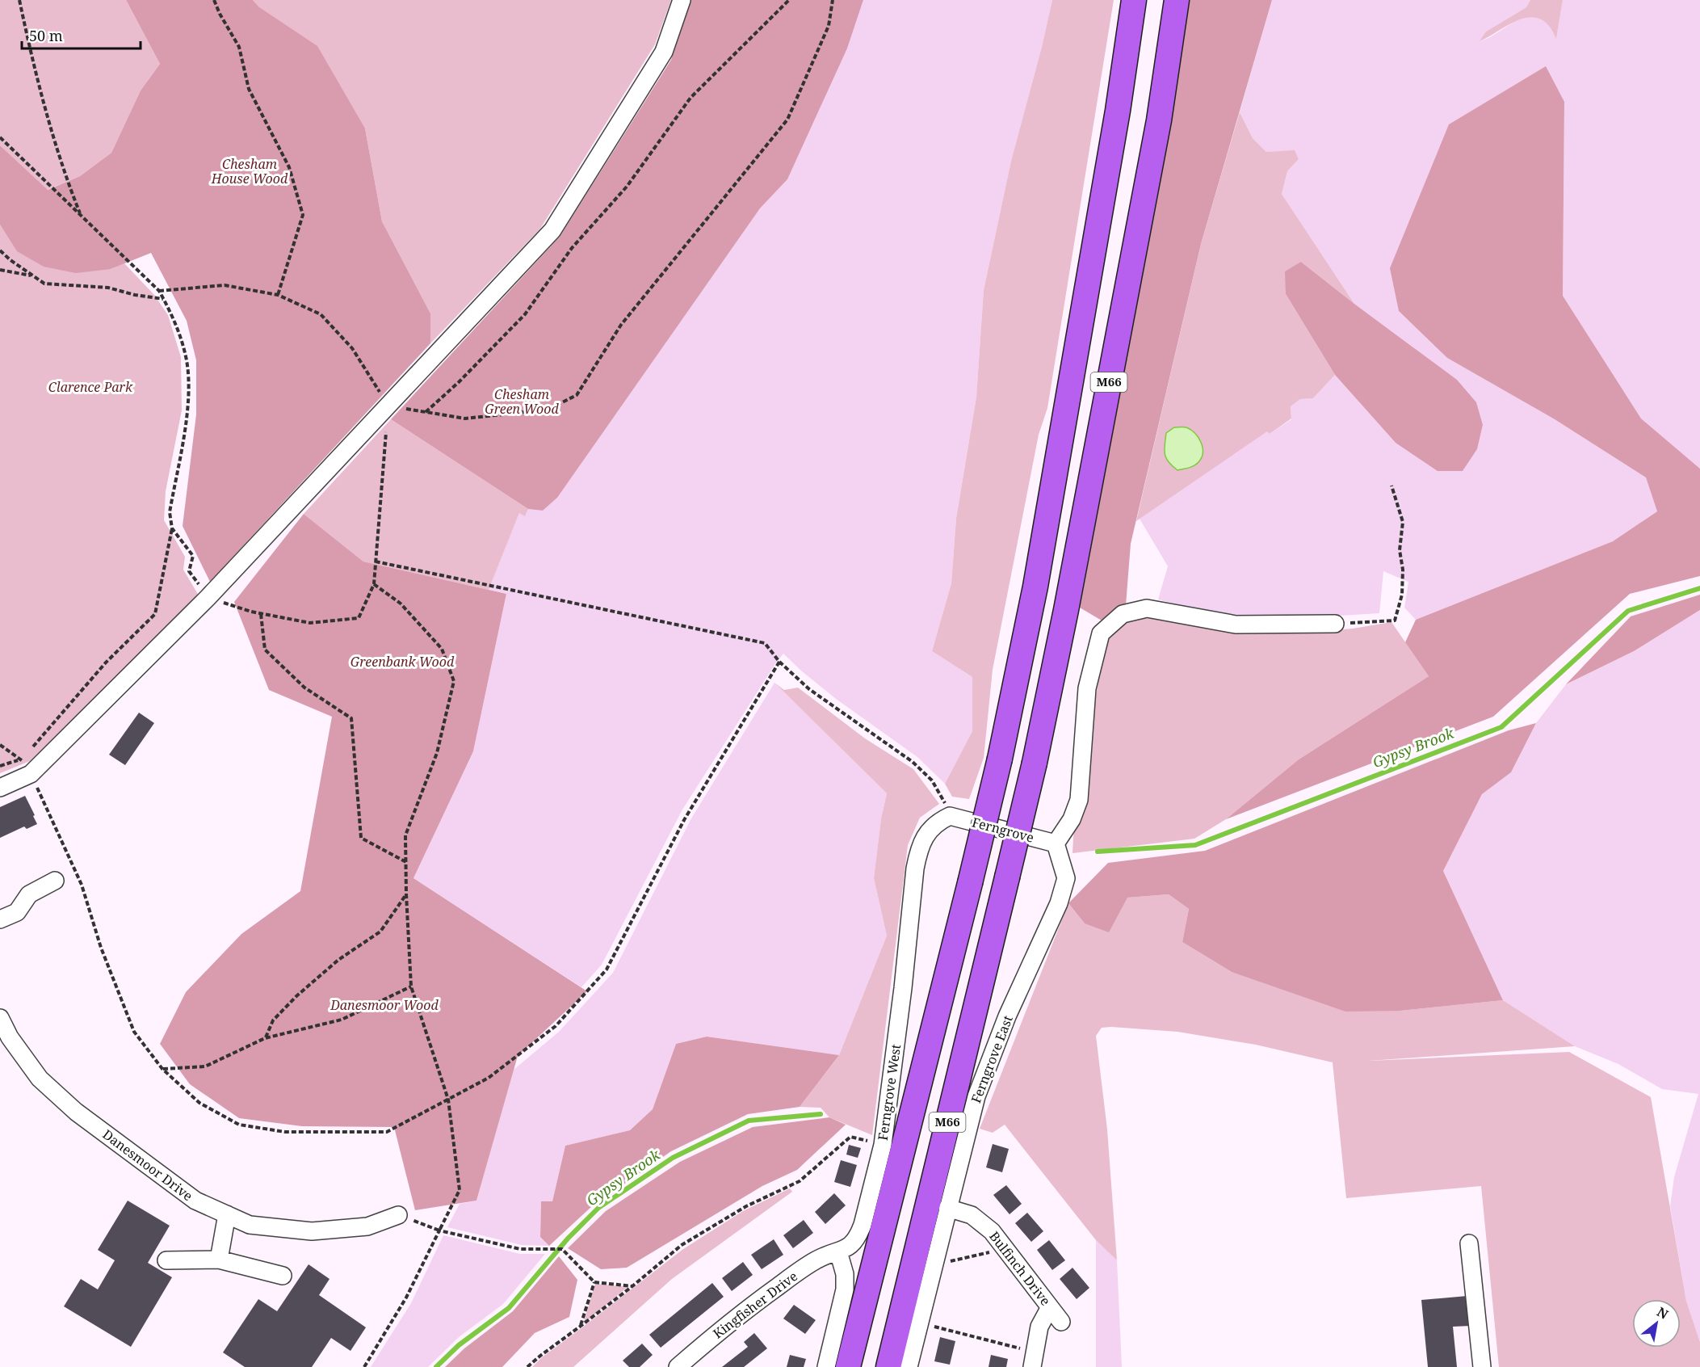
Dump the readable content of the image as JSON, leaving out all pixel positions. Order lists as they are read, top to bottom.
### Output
{
  "streets": {
    "highway": ["M66"],
    "street": [
      "Ferngrove",
      "Ferngrove East",
      "Ferngrove West",
      "Danesmoor Drive",
      "Bulfinch Drive",
      "Kingfisher Drive"
    ]
  },
  "crossings": [
    ["Ferngrove", "Ferngrove East"],
    ["Ferngrove", "Ferngrove West"],
    ["Ferngrove East", "Bulfinch Drive"],
    ["Ferngrove West", "Kingfisher Drive"]
  ],
  "water": ["Gypsy Brook"],
  "parks": [
    "Chesham House Wood",
    "Clarence Park",
    "Chesham Green Wood",
    "Greenbank Wood",
    "Danesmoor Wood"
  ],
  "scale_bar": "50 m",
  "north": "top right"
}
